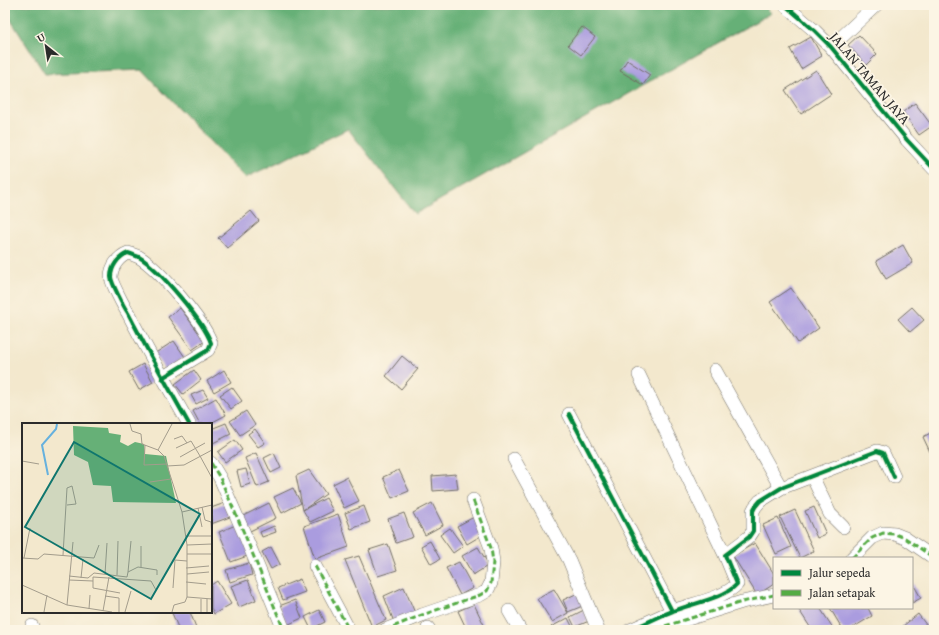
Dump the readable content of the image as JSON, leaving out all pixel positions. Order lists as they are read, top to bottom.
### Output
{
  "streets": {
    "street": ["JALAN TAMAN JAYA"]
  },
  "legend": ["Jalur sepeda", "Jalan setapak"],
  "north": "top left"
}
